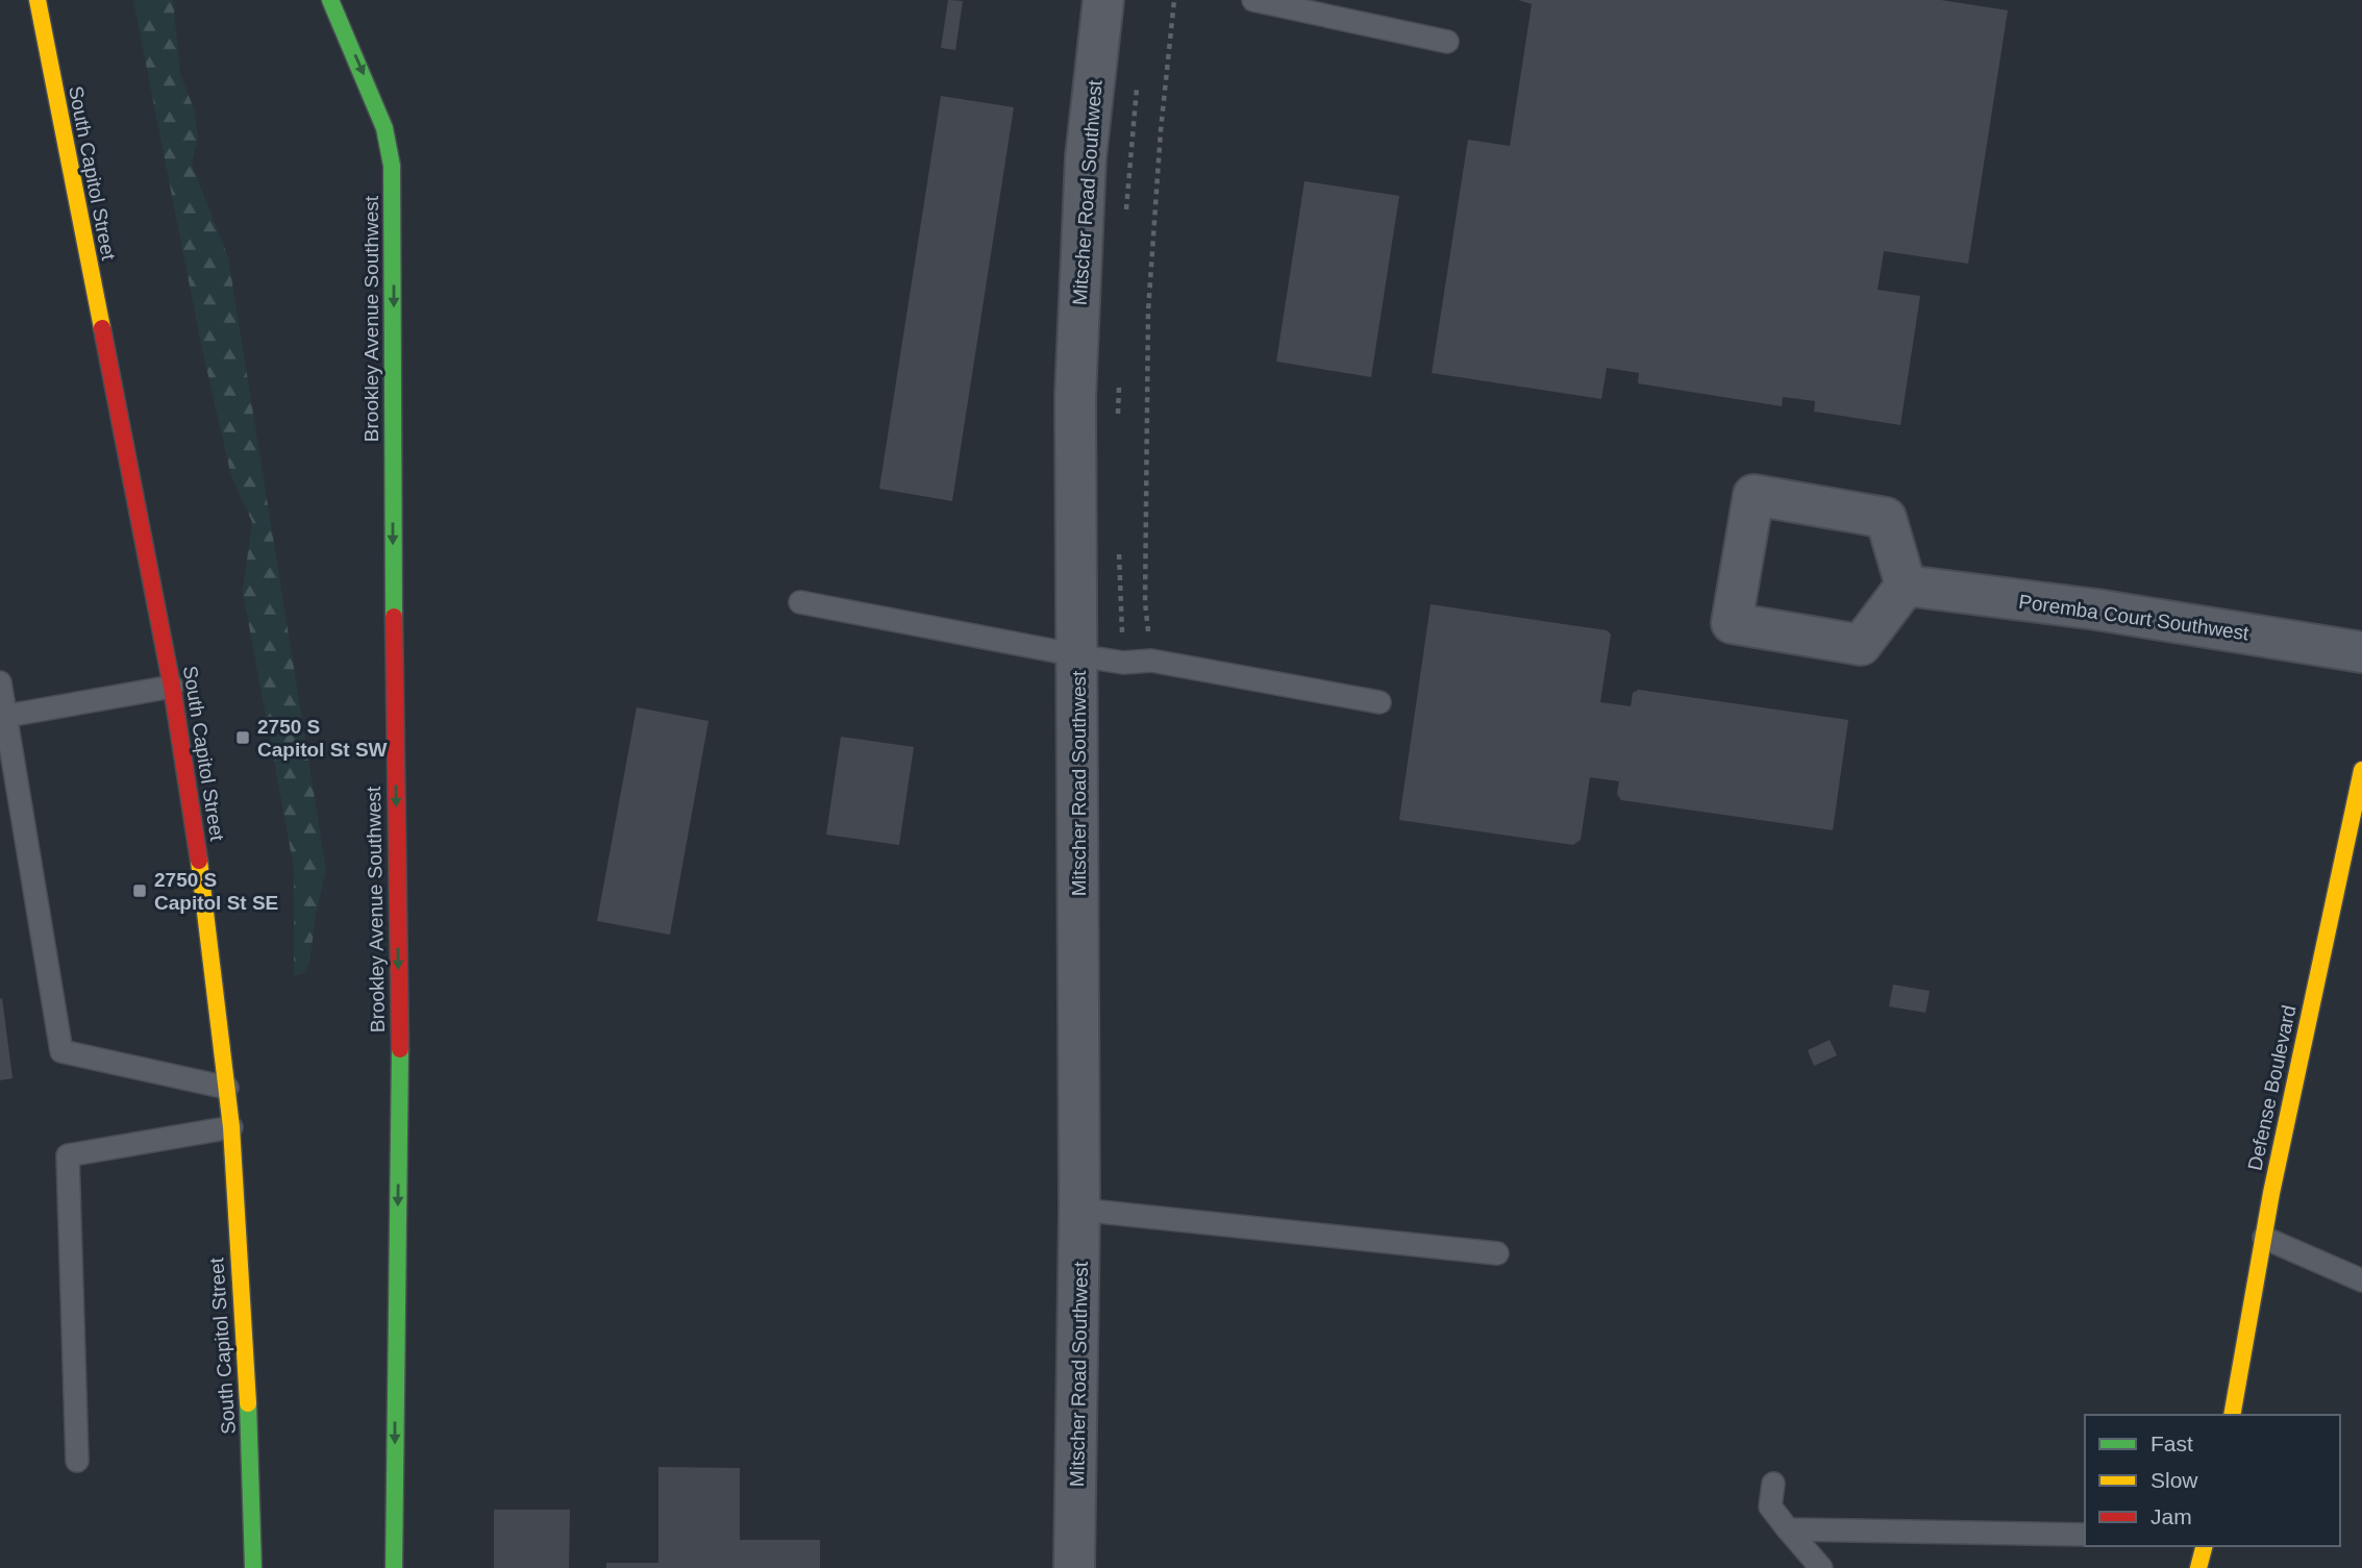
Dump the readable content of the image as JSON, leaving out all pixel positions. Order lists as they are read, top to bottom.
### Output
{
  "streets": {
    "street": [
      "South Capitol Street",
      "Mitscher Road Southwest",
      "Brookley Avenue Southwest",
      "Poremba Court Southwest",
      "Defense Boulevard"
    ]
  },
  "one_way": ["Brookley Avenue Southwest"],
  "places": {
    "transit": ["2750 S Capitol St SW", "2750 S Capitol St SE"]
  },
  "legend": ["Fast", "Slow", "Jam"]
}
